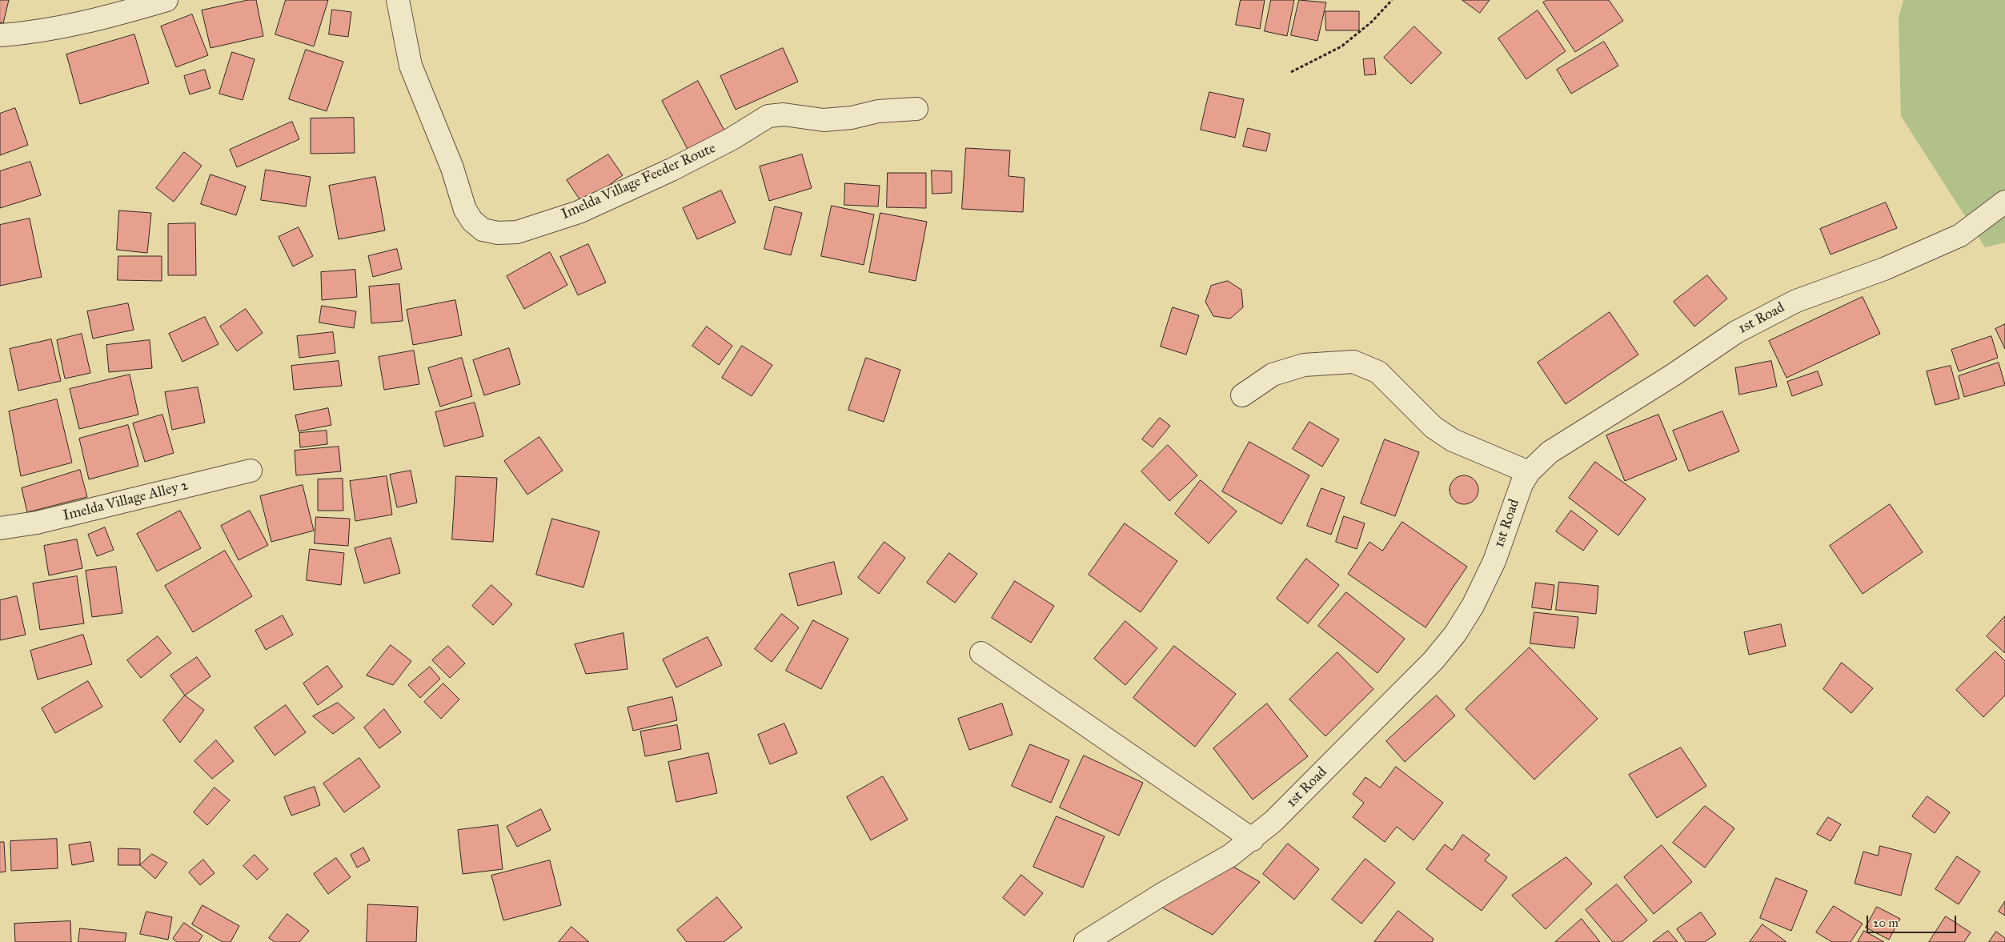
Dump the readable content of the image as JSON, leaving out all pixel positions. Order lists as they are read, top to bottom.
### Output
{
  "streets": {
    "street": ["Imelda Village Feeder Route", "1st Road", "Imelda Village Alley 2"]
  },
  "scale_bar": "20 m"
}
